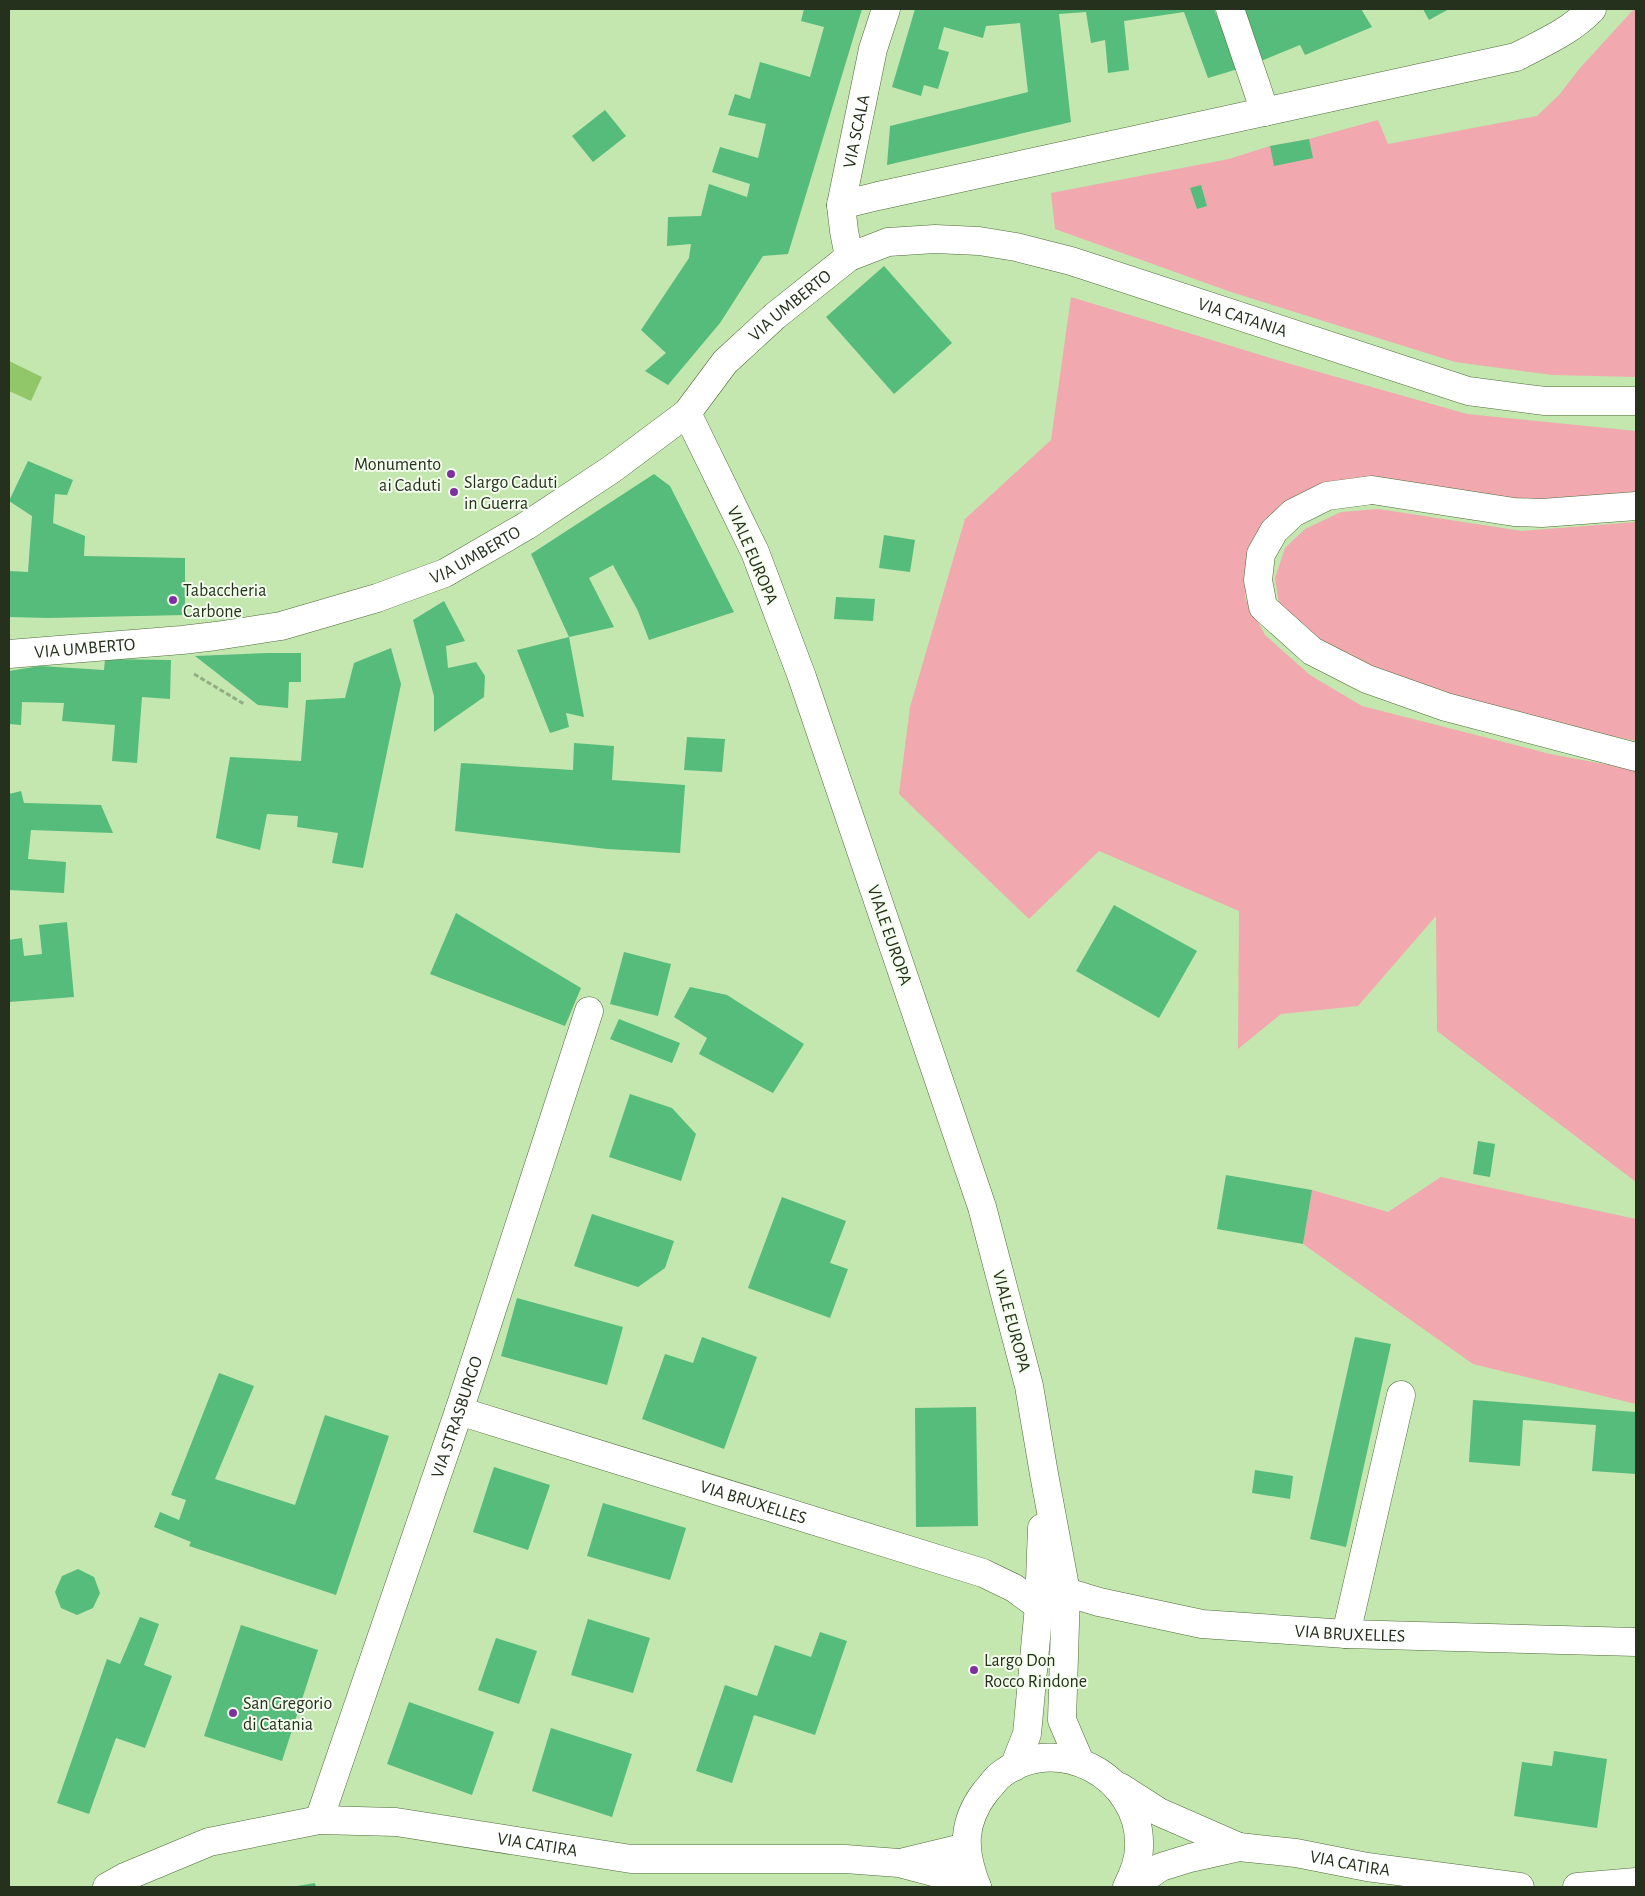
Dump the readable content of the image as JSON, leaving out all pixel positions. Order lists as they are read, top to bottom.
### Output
{
  "streets": {
    "street": [
      "VIA SCALA",
      "VIA UMBERTO",
      "VIA CATANIA",
      "VIALE EUROPA",
      "VIA STRASBURGO",
      "VIA BRUXELLES",
      "VIA CATIRA"
    ]
  },
  "crossings": [
    ["VIA SCALA", "VIA UMBERTO"],
    ["VIA SCALA", "VIA CATANIA"],
    ["VIA UMBERTO", "VIA CATANIA"],
    ["VIA UMBERTO", "VIALE EUROPA"],
    ["VIALE EUROPA", "VIA BRUXELLES"],
    ["VIA STRASBURGO", "VIA BRUXELLES"],
    ["VIA STRASBURGO", "VIA CATIRA"]
  ],
  "places": [
    "Monumento ai Caduti",
    "Slargo Caduti in Guerra",
    "Tabaccheria Carbone",
    "Largo Don Rocco Rindone",
    "San Gregorio di Catania"
  ]
}
